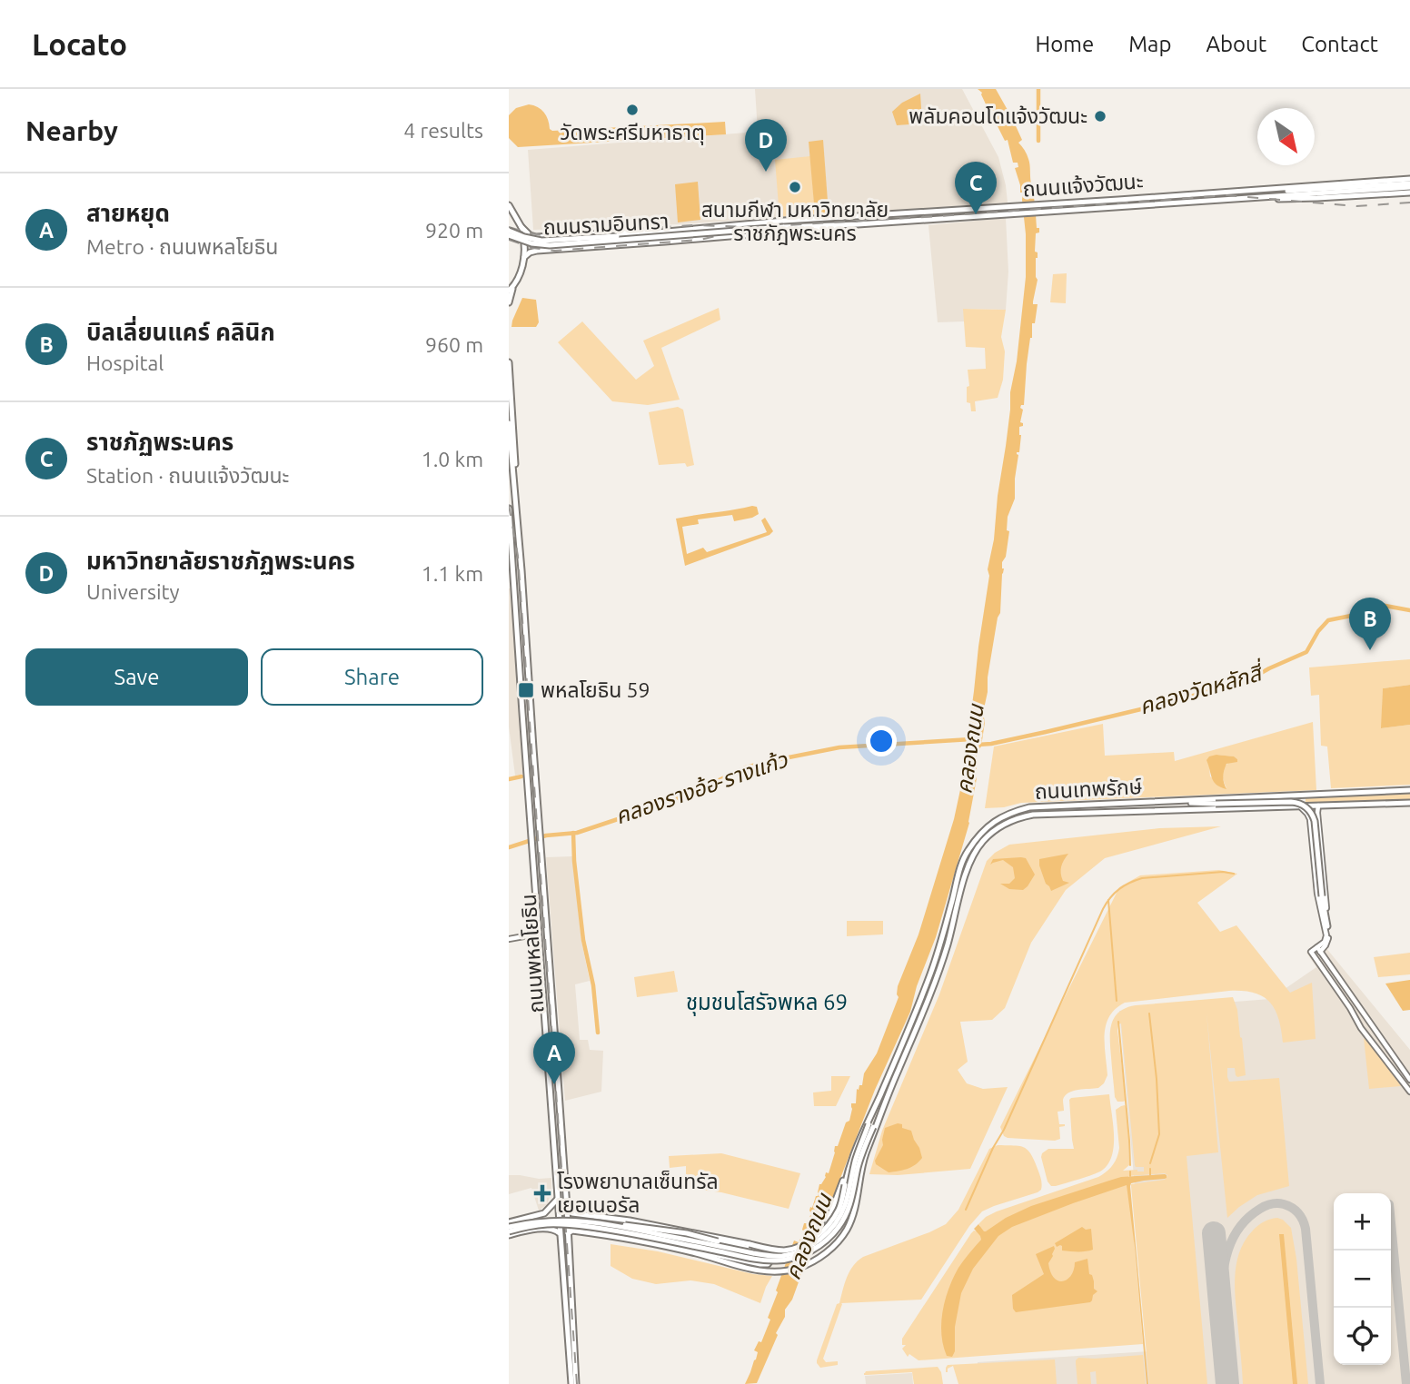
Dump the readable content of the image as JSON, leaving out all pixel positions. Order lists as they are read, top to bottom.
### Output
{
  "streets": {
    "main road": [
      "ถนนแจ้งวัฒนะ",
      "ถนนรามอินทรา",
      "ถนนเทพรักษ์",
      "ถนนพหลโยธิน"
    ]
  },
  "crossings": [
    ["ถนนแจ้งวัฒนะ", "ถนนรามอินทรา"],
    ["ถนนเทพรักษ์", "ถนนพหลโยธิน"]
  ],
  "districts": ["ชุมชนโสรัจพหล 69"],
  "water": ["คลองวัดหลักสี่", "คลองถนน", "คลองรางอ้อ-รางแก้ว"],
  "places": {
    "other": ["วัดพระศรีมหาธาตุ", "พลัมคอนโดแจ้งวัฒนะ", "สนามกีฬา มหาวิทยาลัย ราชภัฎพระนคร"],
    "transit": ["พหลโยธิน 59"],
    "health": ["โรงพยาบาลเซ็นทรัล เยอเนอรัล"]
  },
  "north": "bottom right",
  "page": {
    "header": "Locato",
    "nav": [
      "Home",
      "Map",
      "About",
      "Contact"
    ],
    "heading": ["Nearby", "4 results"],
    "pins": [
      "D",
      "C",
      "B",
      "A"
    ],
    "list": [
      {
        "mark": "A",
        "name": "สายหยุด",
        "note": "Metro · ถนนพหลโยธิน",
        "value": "920 m"
      },
      {
        "mark": "B",
        "name": "บิลเลี่ยนแคร์ คลินิก",
        "note": "Hospital",
        "value": "960 m"
      },
      {
        "mark": "C",
        "name": "ราชภัฏพระนคร",
        "note": "Station · ถนนแจ้งวัฒนะ",
        "value": "1.0 km"
      },
      {
        "mark": "D",
        "name": "มหาวิทยาลัยราชภัฏพระนคร",
        "note": "University",
        "value": "1.1 km"
      }
    ],
    "buttons": ["Save", "Share"],
    "map_buttons": ["+", "−"]
  }
}
